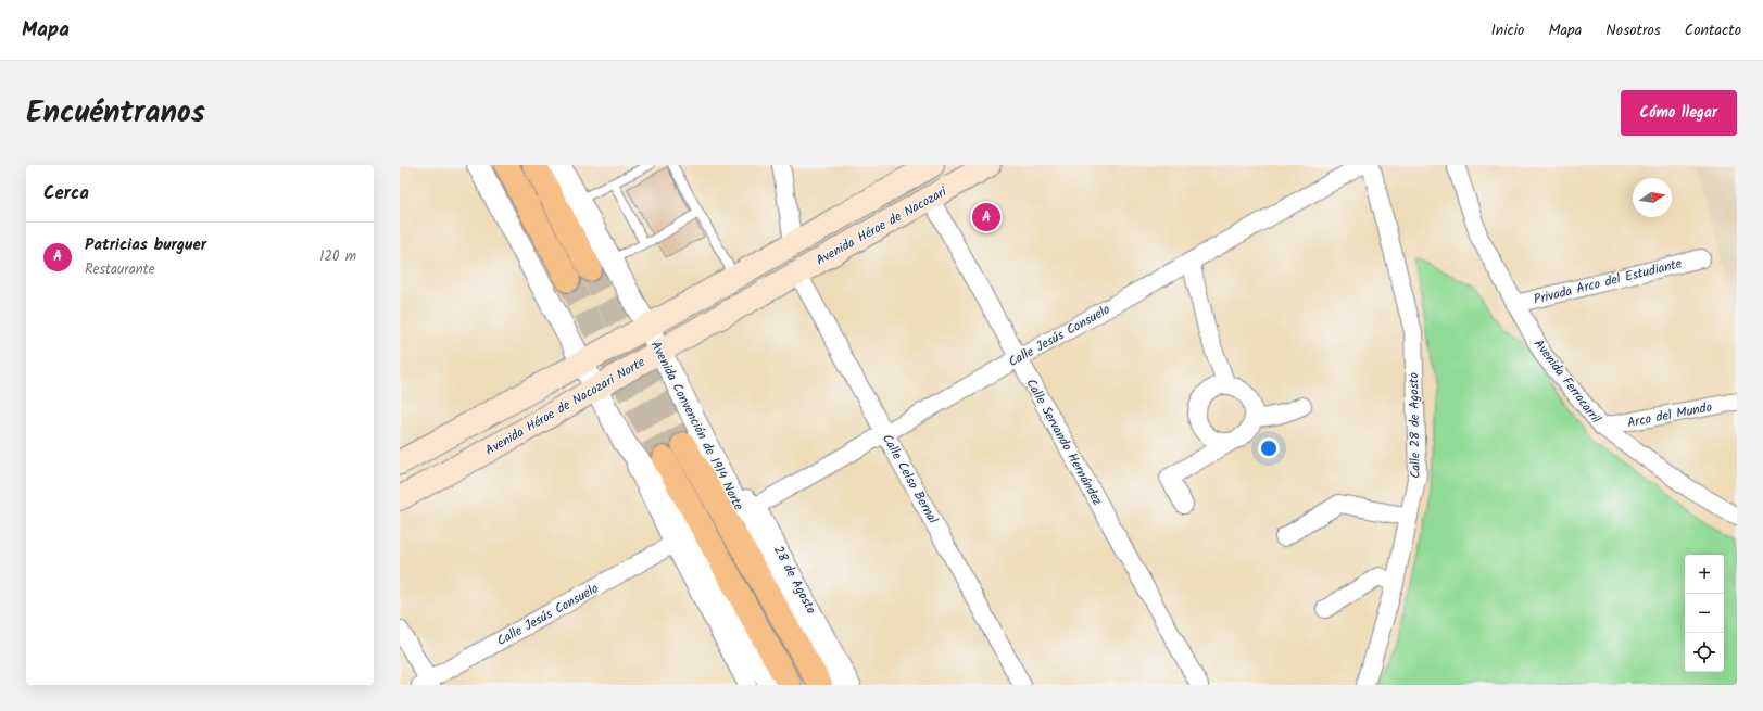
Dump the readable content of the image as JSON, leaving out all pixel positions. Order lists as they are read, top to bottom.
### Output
{
  "streets": {
    "main road": ["Avenida Héroe de Nacozari", "Avenida Héroe de Nacozari Norte", "Avenida Convención de 1914 Norte"],
    "street": [
      "Privada Arco del Estudiante",
      "Calle Jesús Consuelo",
      "Avenida Ferrocarril",
      "Arco del Mundo",
      "Calle 28 de Agosto",
      "Calle Servando Hernández",
      "Calle Celso Bernal",
      "28 de Agosto"
    ]
  },
  "crossings": [
    ["Avenida Héroe de Nacozari", "Avenida Héroe de Nacozari Norte"],
    ["Avenida Héroe de Nacozari", "Calle Servando Hernández"],
    ["Avenida Héroe de Nacozari", "Calle Celso Bernal"],
    ["Privada Arco del Estudiante", "Avenida Ferrocarril"],
    ["Calle Jesús Consuelo", "Calle Servando Hernández"],
    ["Calle Jesús Consuelo", "Calle Celso Bernal"],
    ["Calle Jesús Consuelo", "28 de Agosto"],
    ["Avenida Ferrocarril", "Arco del Mundo"],
    ["Avenida Héroe de Nacozari Norte", "Avenida Convención de 1914 Norte"],
    ["Avenida Héroe de Nacozari Norte", "Calle Celso Bernal"],
    ["Avenida Convención de 1914 Norte", "28 de Agosto"]
  ],
  "north": "right",
  "page": {
    "header": "Mapa",
    "nav": [
      "Inicio",
      "Mapa",
      "Nosotros",
      "Contacto"
    ],
    "title": "Encuéntranos",
    "buttons": "Cómo llegar",
    "heading": "Cerca",
    "pins": "A",
    "list": [
      {
        "mark": "A",
        "name": "Patricias burguer",
        "note": "Restaurante",
        "value": "120 m"
      }
    ],
    "map_buttons": ["+", "−"]
  }
}
